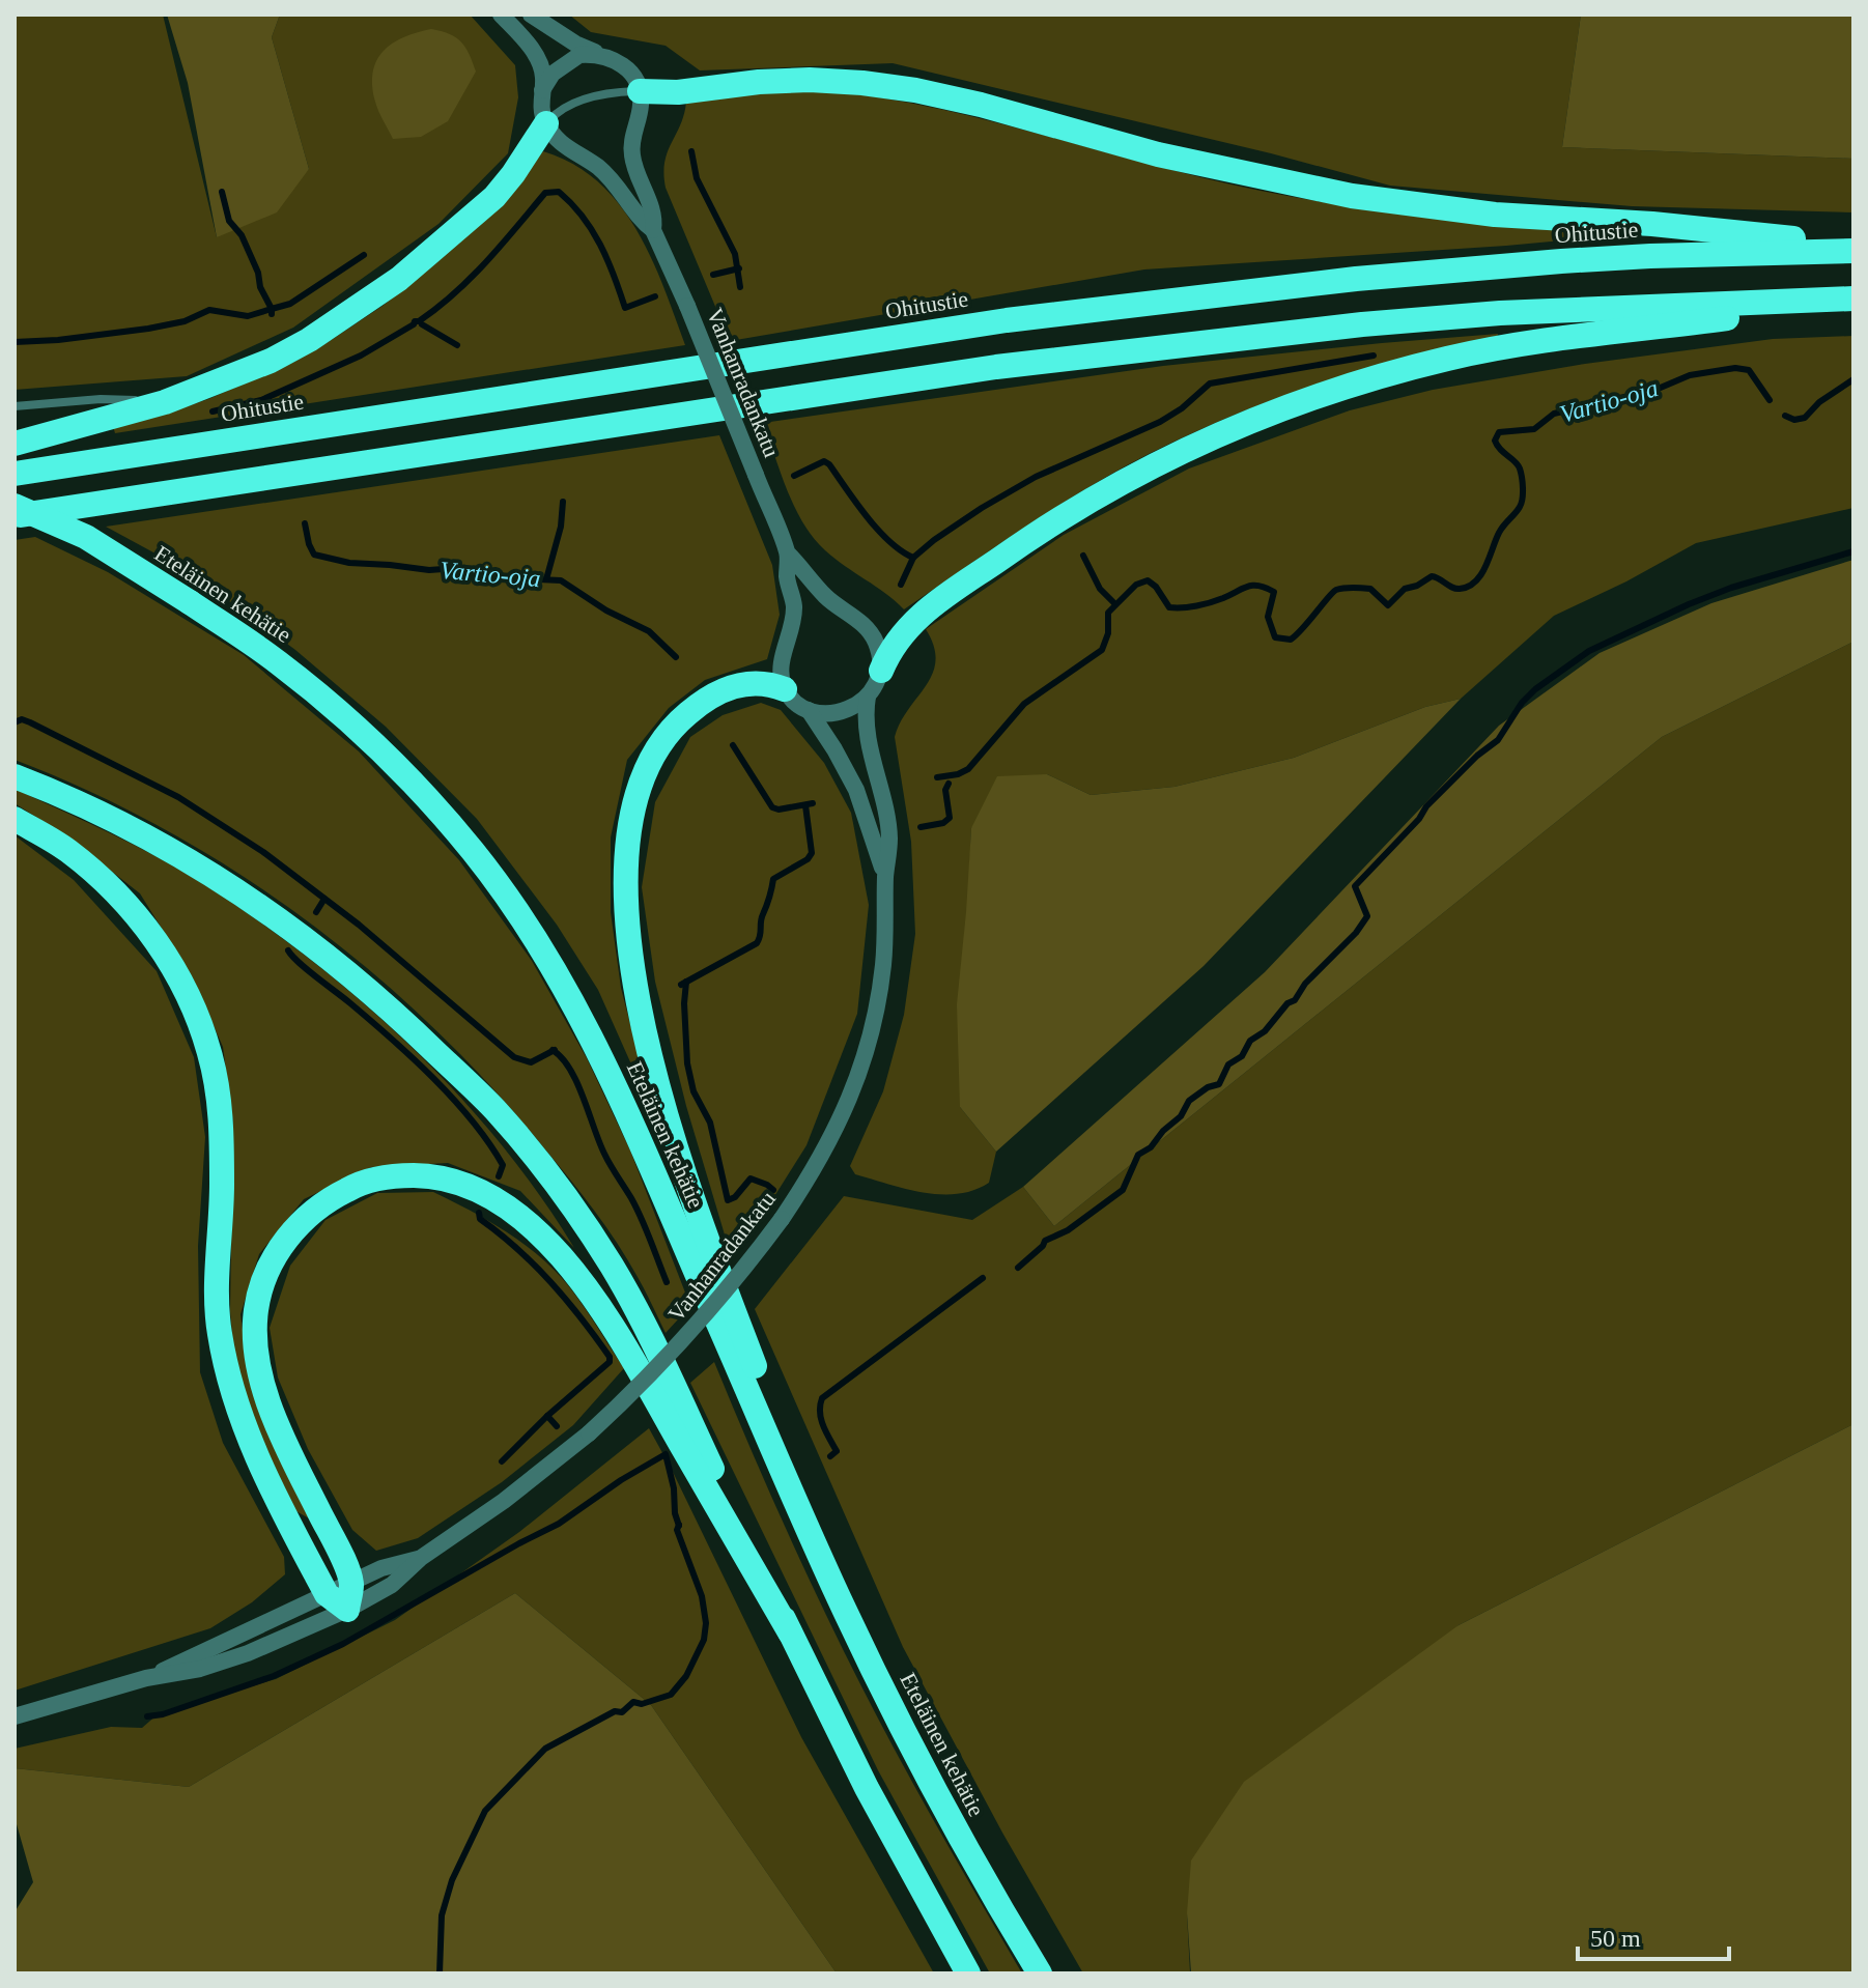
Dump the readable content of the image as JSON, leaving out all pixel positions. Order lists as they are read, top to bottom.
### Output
{
  "streets": {
    "highway": ["Ohitustie", "Eteläinen kehätie"],
    "street": ["Vanhanradankatu"]
  },
  "water": ["Vartio-oja"],
  "scale_bar": "50 m"
}
